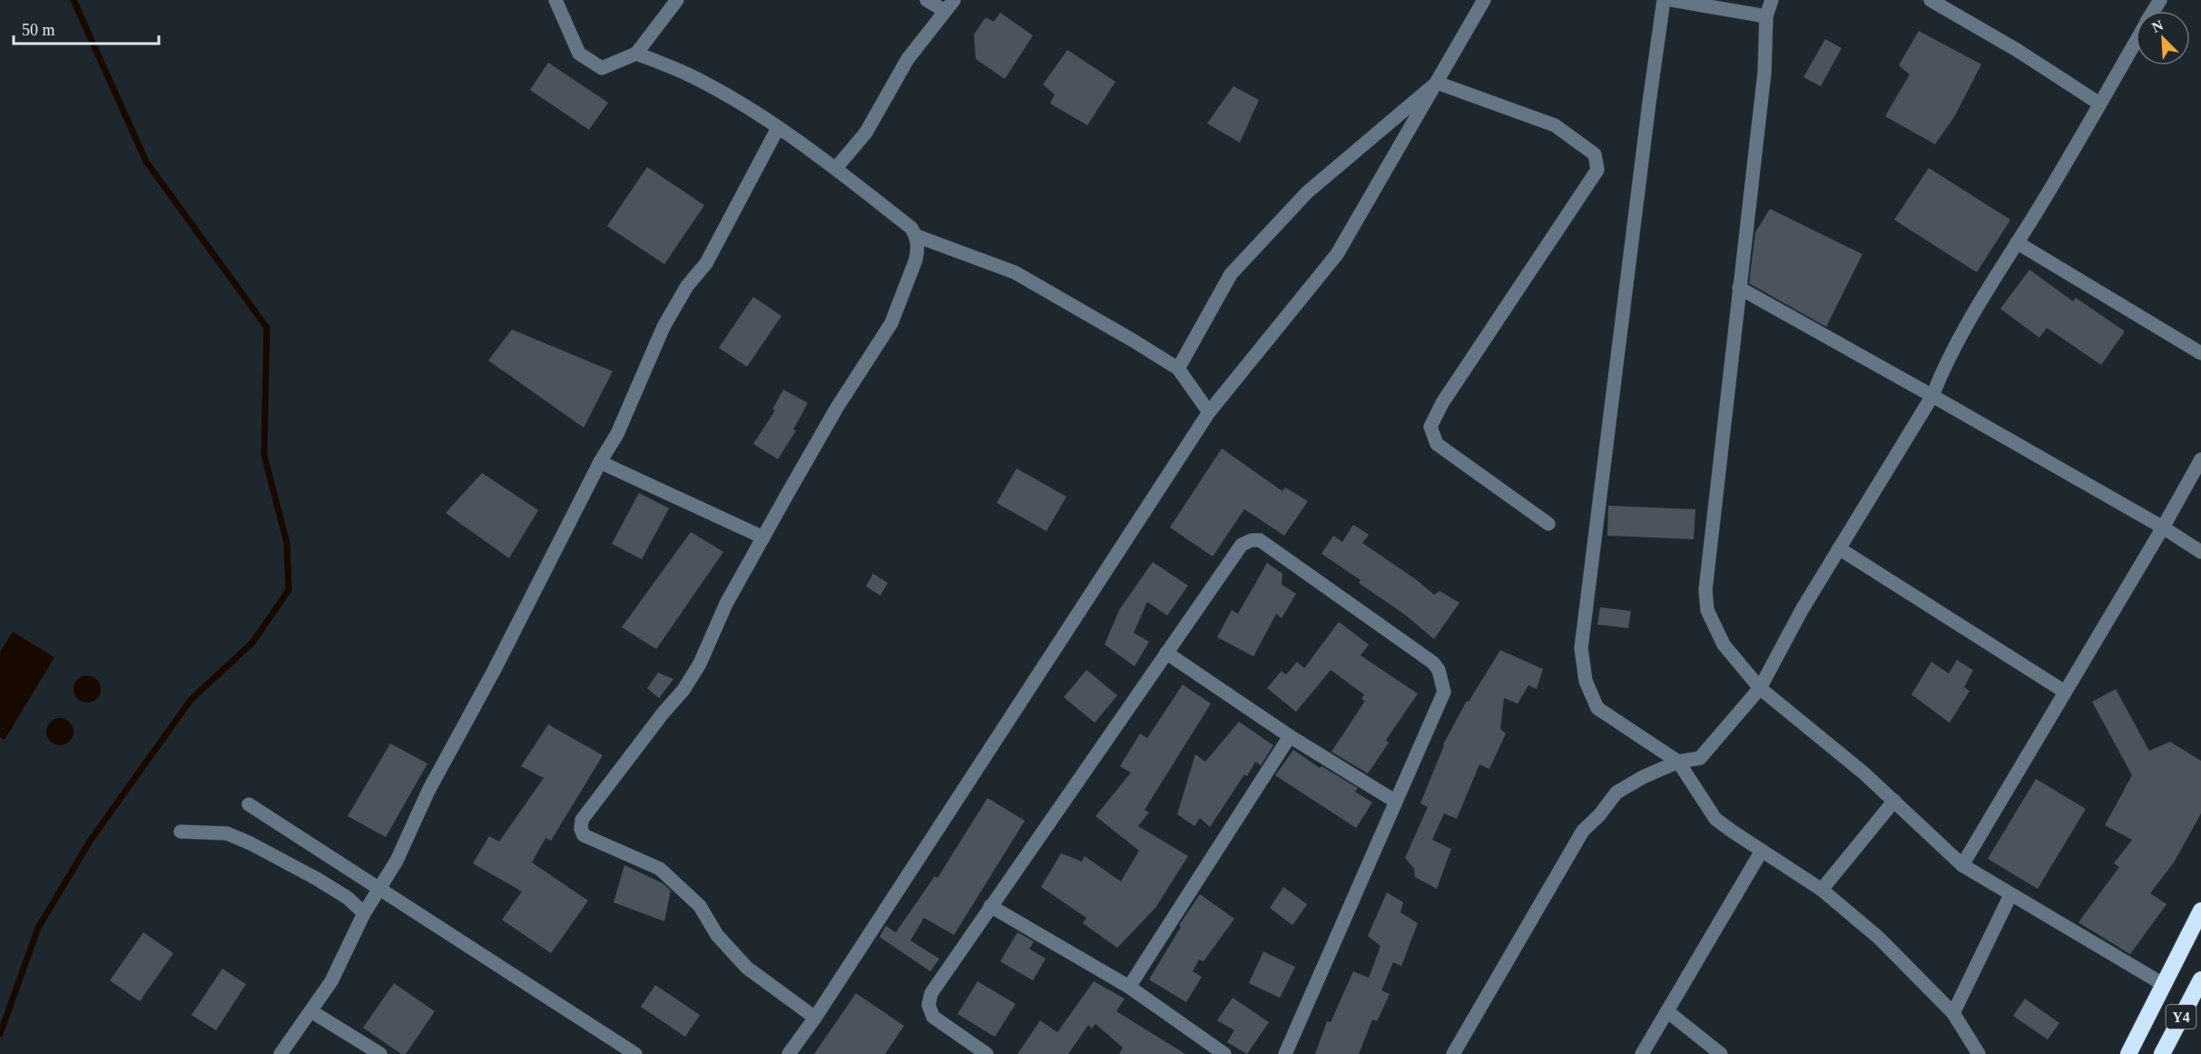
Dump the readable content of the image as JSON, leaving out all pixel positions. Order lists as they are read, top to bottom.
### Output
{
  "streets": {
    "highway": ["Y4"]
  },
  "scale_bar": "50 m",
  "north": "top left"
}
